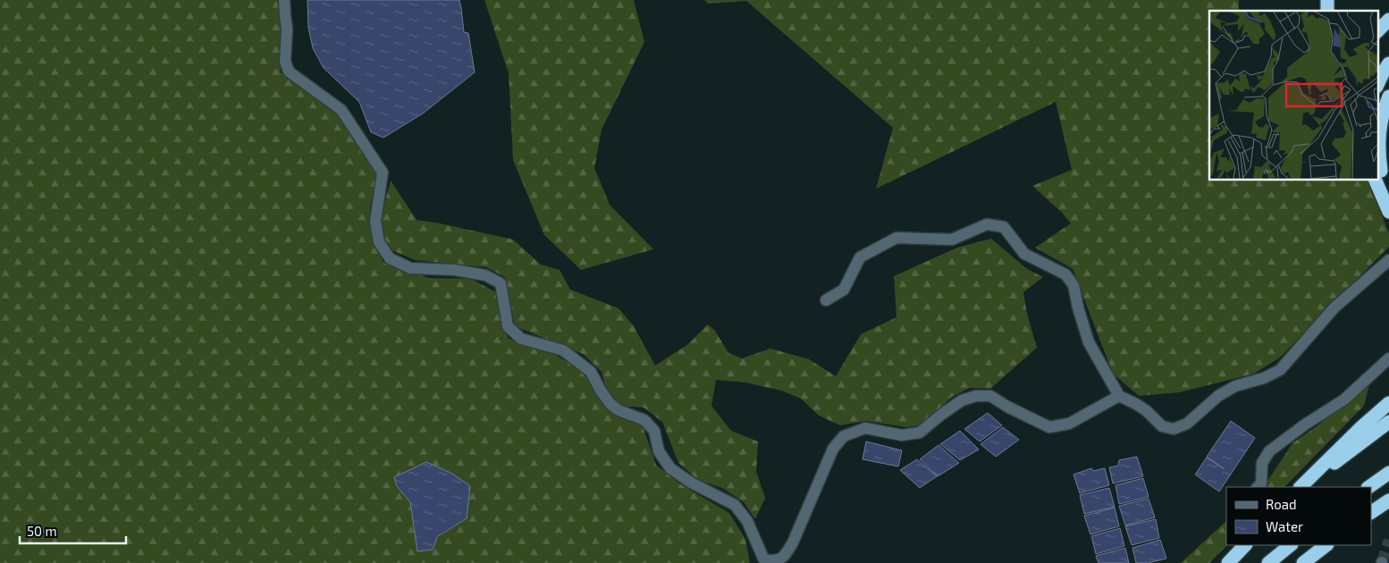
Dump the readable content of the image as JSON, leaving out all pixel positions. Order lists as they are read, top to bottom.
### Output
{
  "legend": ["Road", "Water"],
  "scale_bar": "50 m"
}
